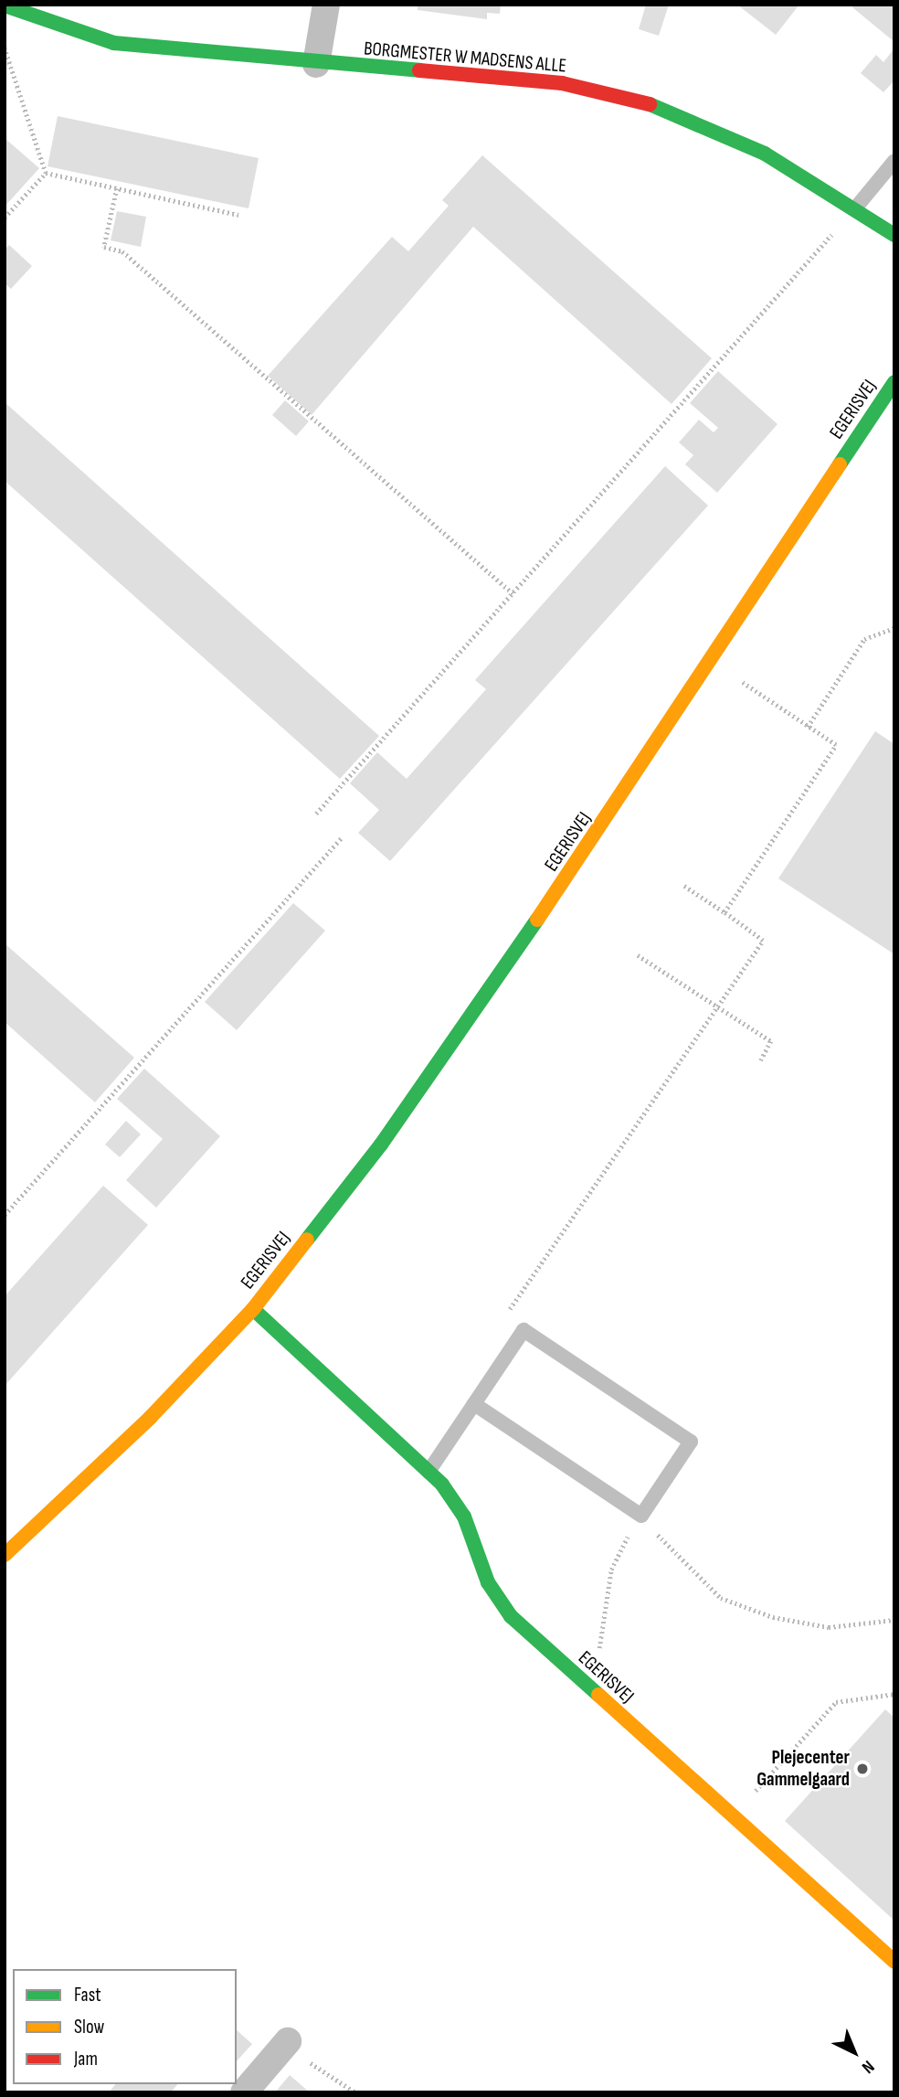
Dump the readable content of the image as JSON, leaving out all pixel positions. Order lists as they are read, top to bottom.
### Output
{
  "streets": {
    "street": ["BORGMESTER W MADSENS ALLE", "EGERISVEJ"]
  },
  "places": ["Plejecenter Gammelgaard"],
  "legend": ["Fast", "Slow", "Jam"],
  "north": "bottom right"
}
